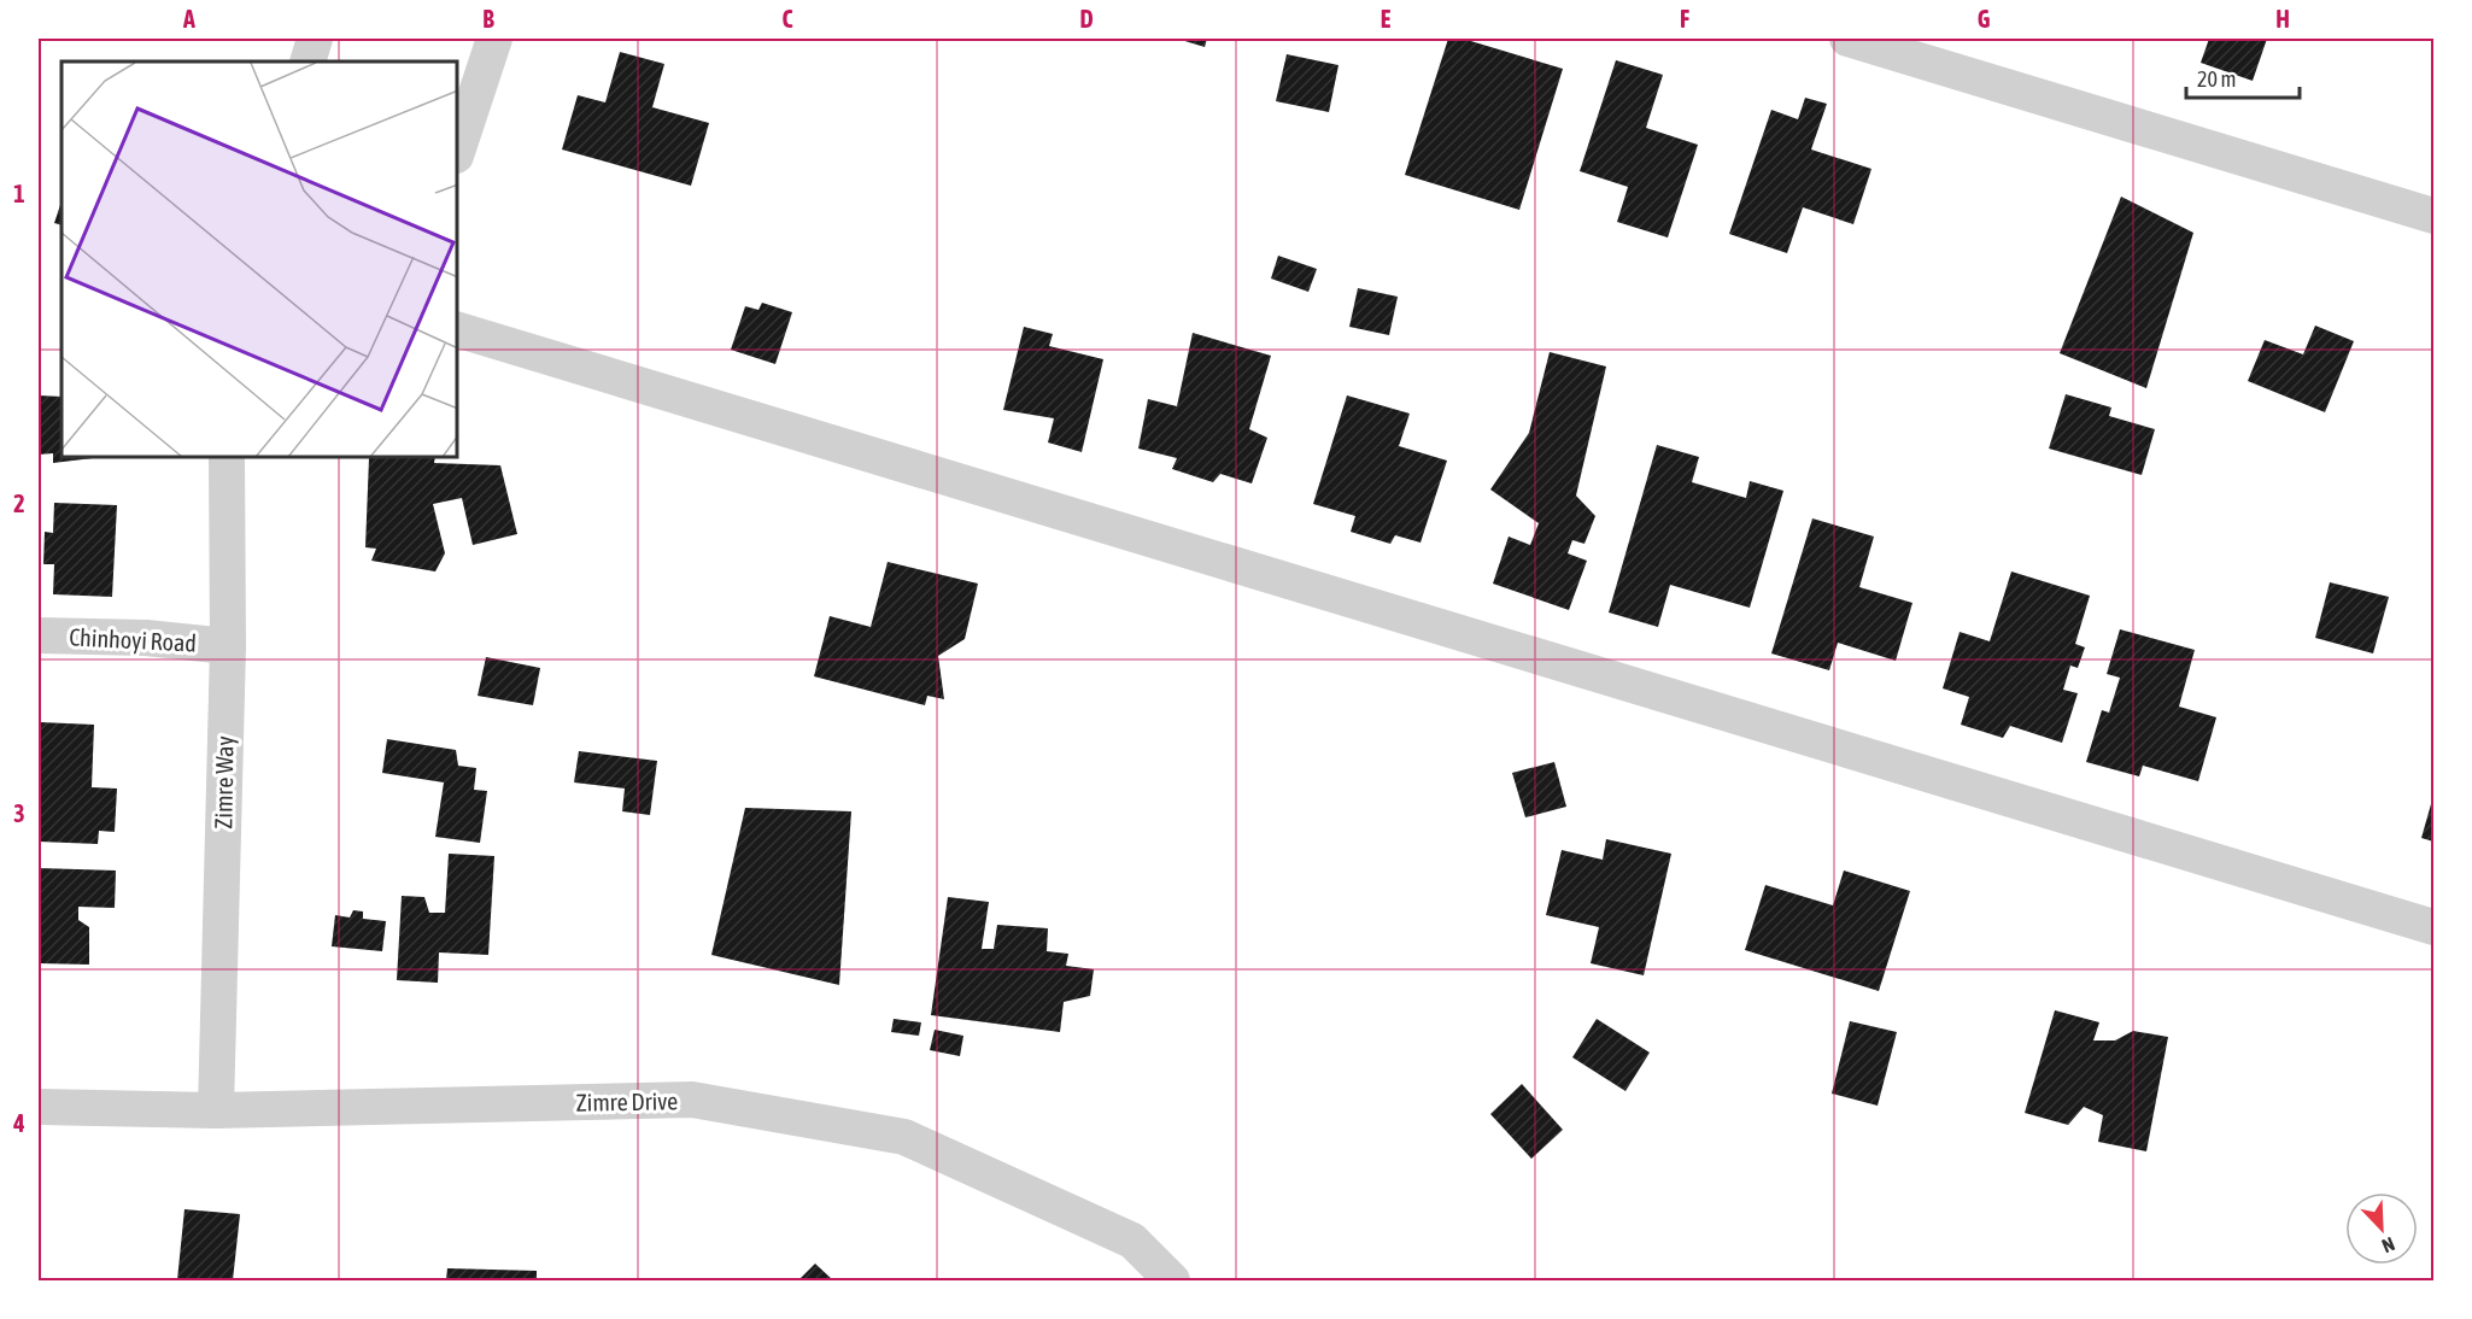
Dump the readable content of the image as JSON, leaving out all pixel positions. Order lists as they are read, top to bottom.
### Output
{
  "streets": {
    "street": ["Chinhoyi Road", "Zimre Way", "Zimre Drive"]
  },
  "crossings": [
    ["Chinhoyi Road", "Zimre Way"],
    ["Zimre Way", "Zimre Drive"]
  ],
  "scale_bar": "20 m",
  "north": "bottom right",
  "grid": {
    "columns": [
      "A",
      "B",
      "C",
      "D",
      "E",
      "F",
      "G",
      "H"
    ],
    "rows": [
      "1",
      "2",
      "3",
      "4"
    ]
  }
}
